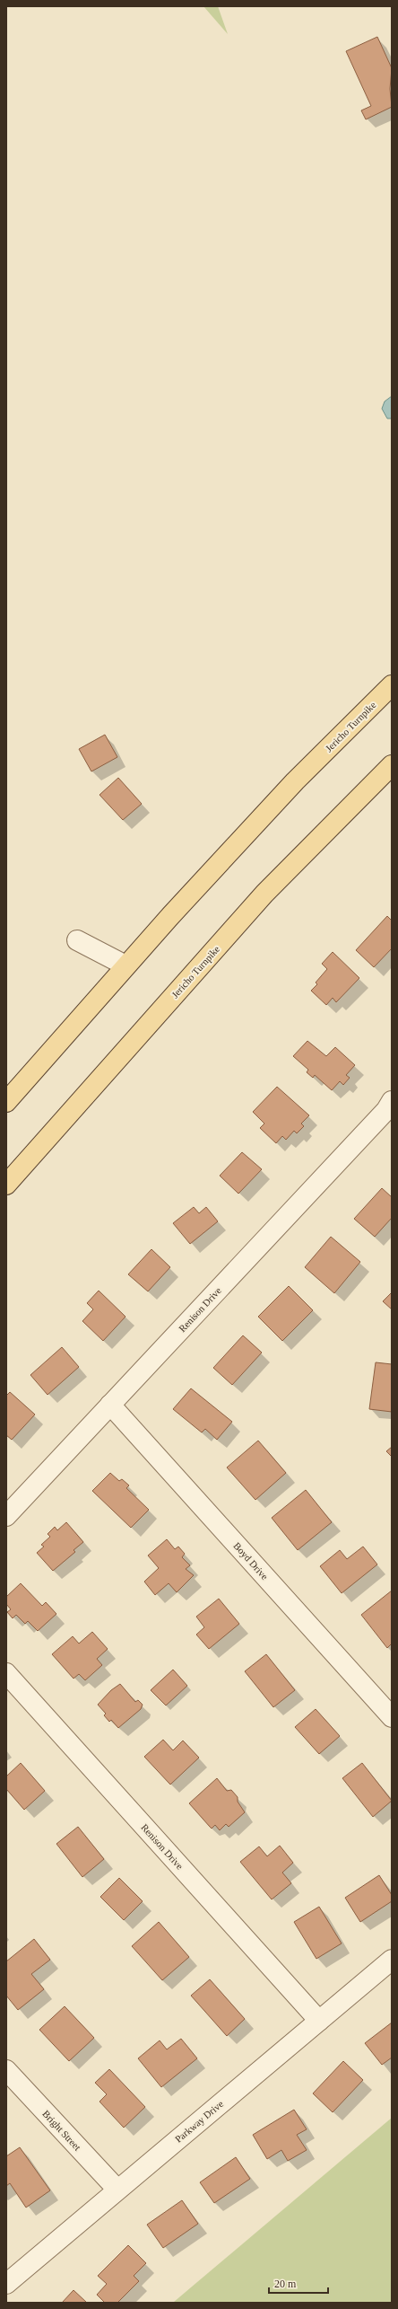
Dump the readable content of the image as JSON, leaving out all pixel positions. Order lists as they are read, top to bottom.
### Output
{
  "streets": {
    "main road": ["Jericho Turnpike"],
    "street": [
      "Renison Drive",
      "Boyd Drive",
      "Parkway Drive",
      "Bright Street"
    ]
  },
  "crossings": [
    ["Renison Drive", "Boyd Drive"],
    ["Renison Drive", "Parkway Drive"],
    ["Parkway Drive", "Bright Street"]
  ],
  "scale_bar": "20 m"
}
